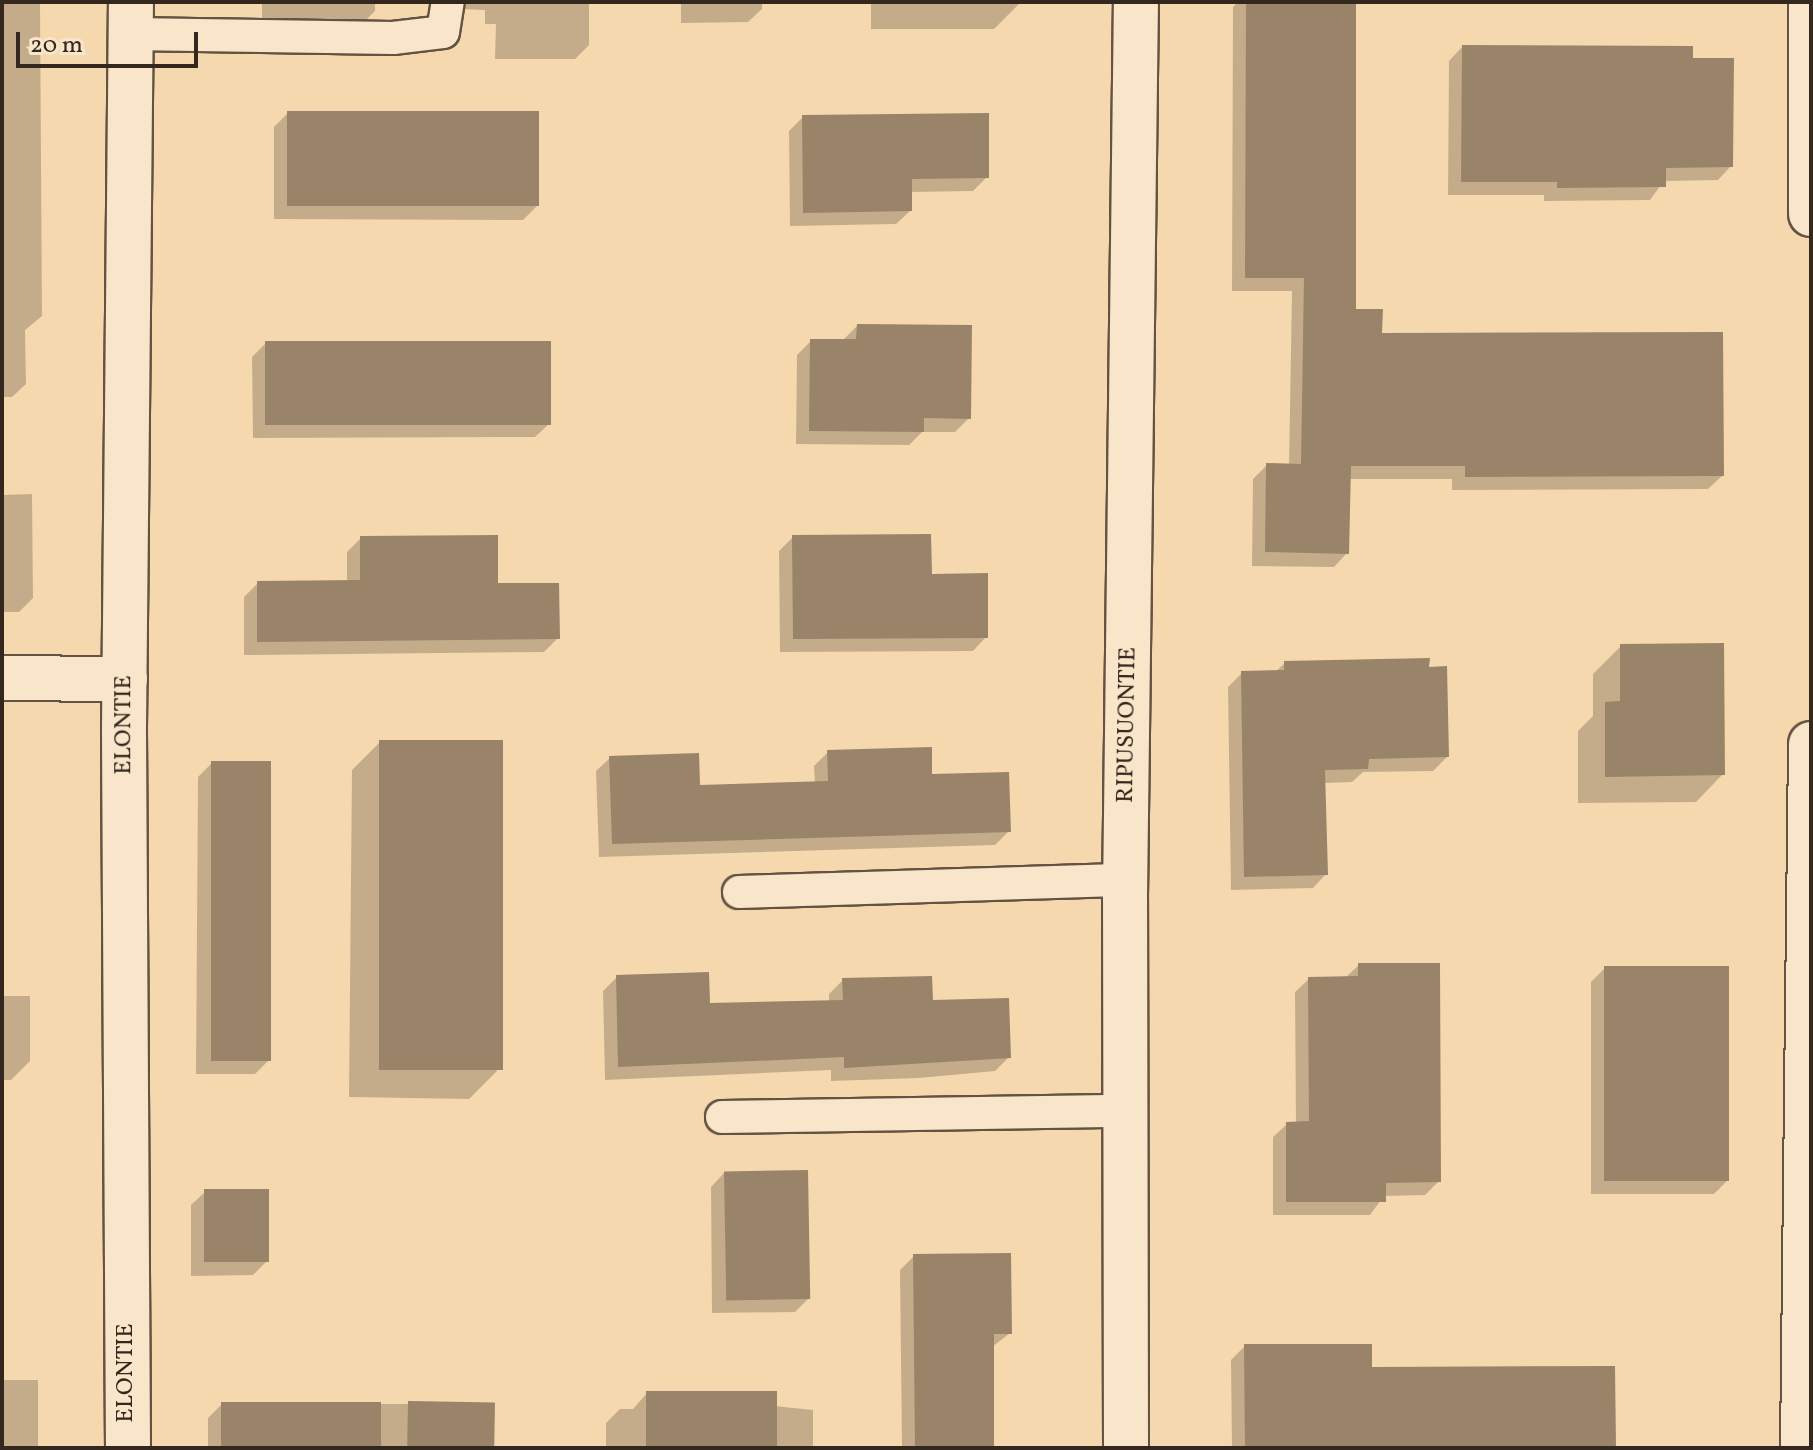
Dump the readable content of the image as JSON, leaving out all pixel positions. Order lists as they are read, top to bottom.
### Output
{
  "streets": {
    "street": ["ELONTIE", "RIPUSUONTIE"]
  },
  "scale_bar": "20 m"
}
